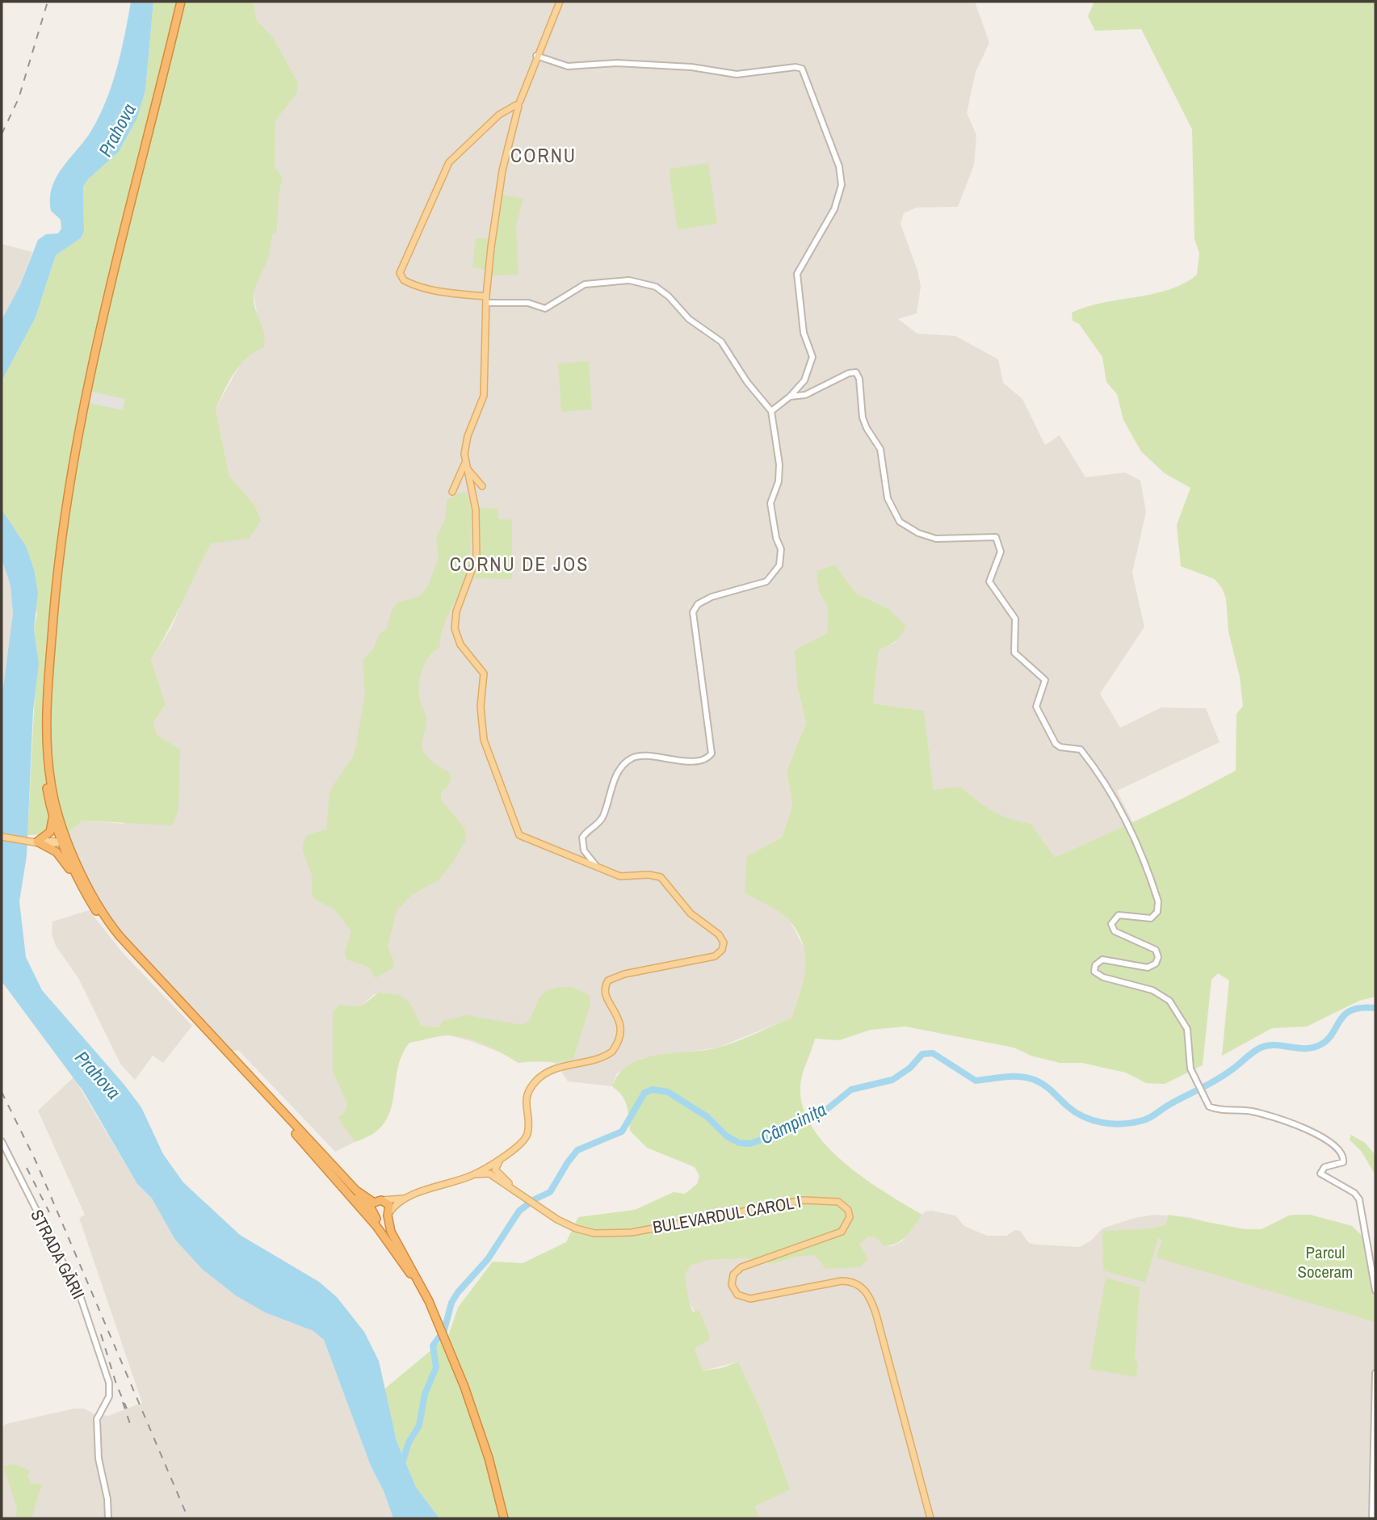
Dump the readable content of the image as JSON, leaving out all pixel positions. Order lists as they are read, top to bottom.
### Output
{
  "streets": {
    "main road": ["BULEVARDUL CAROL I"],
    "street": ["STRADA GĂRII"]
  },
  "districts": ["CORNU", "CORNU DE JOS"],
  "water": ["Prahova", "Câmpinița"],
  "parks": ["Parcul Soceram"]
}
